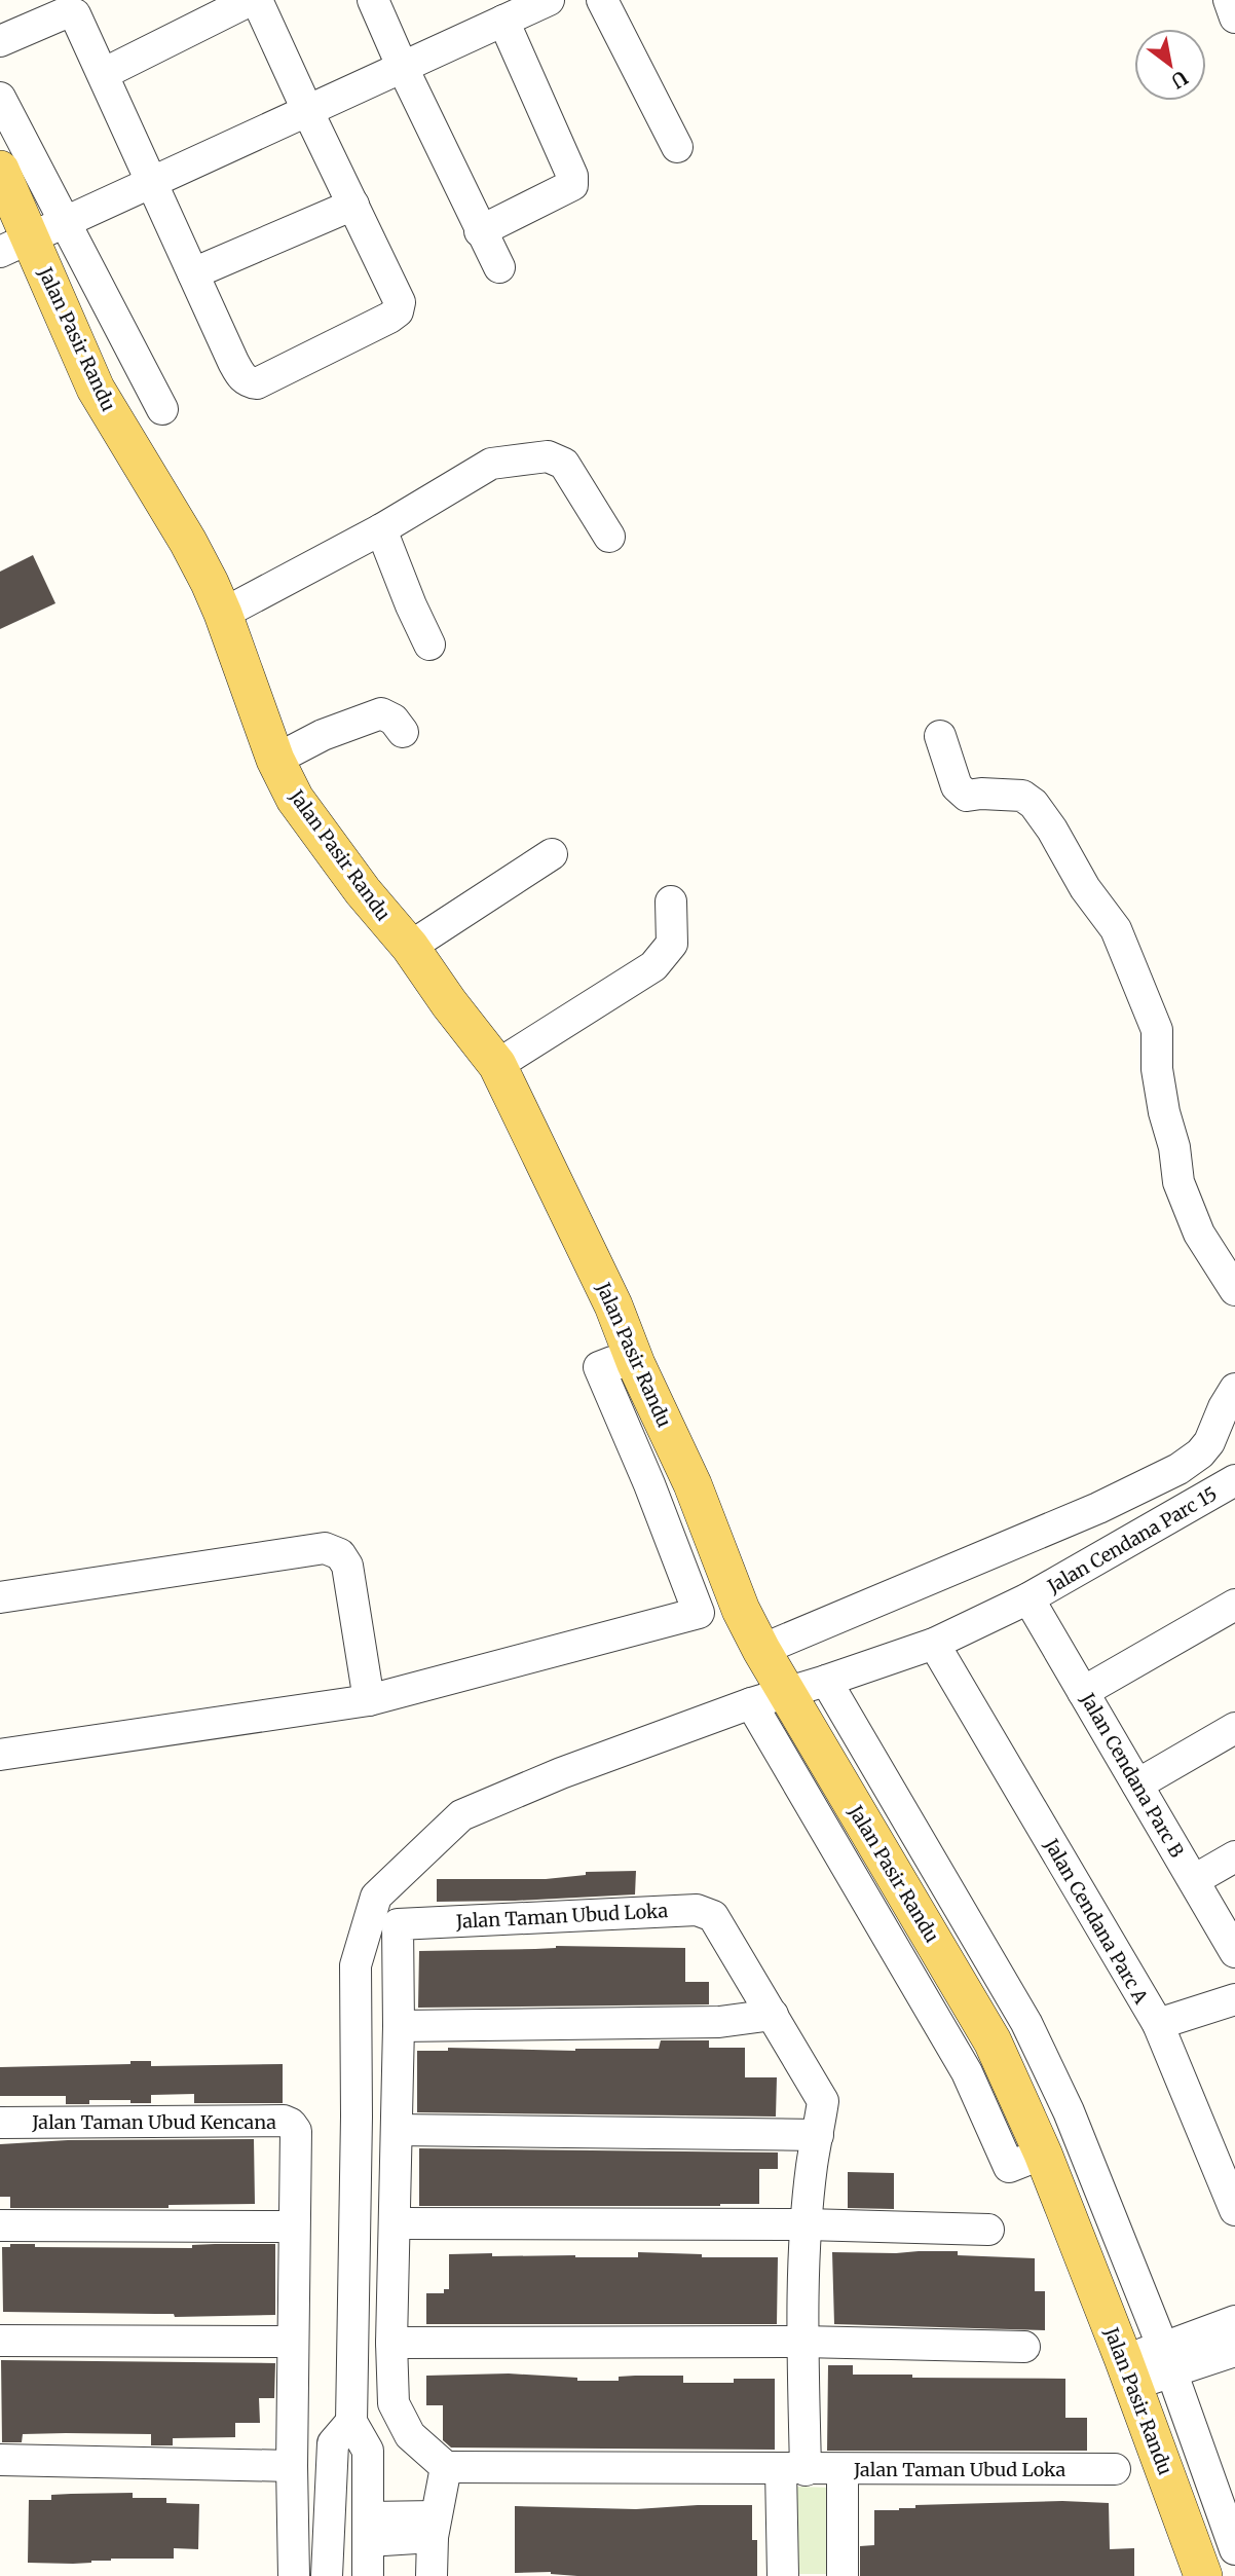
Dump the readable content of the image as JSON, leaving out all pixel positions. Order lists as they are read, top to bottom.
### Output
{
  "streets": {
    "main road": ["Jalan Pasir Randu"],
    "street": [
      "Jalan Cendana Parc 15",
      "Jalan Cendana Parc B",
      "Jalan Taman Ubud Loka",
      "Jalan Cendana Parc A",
      "Jalan Taman Ubud Kencana"
    ]
  },
  "crossings": [
    ["Jalan Pasir Randu", "Jalan Cendana Parc 15"],
    ["Jalan Cendana Parc 15", "Jalan Cendana Parc B"],
    ["Jalan Cendana Parc 15", "Jalan Cendana Parc A"]
  ],
  "north": "bottom right"
}
